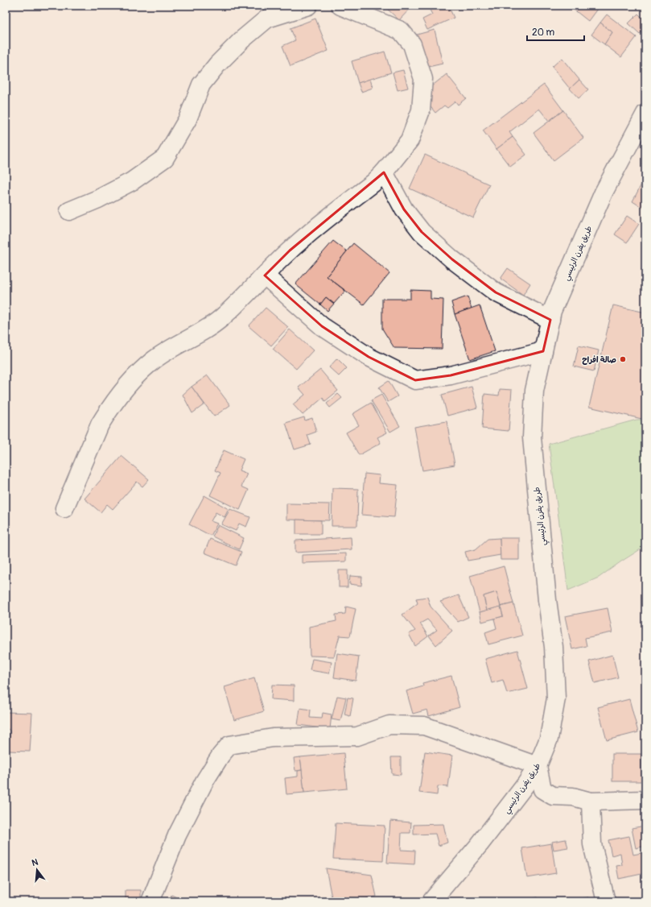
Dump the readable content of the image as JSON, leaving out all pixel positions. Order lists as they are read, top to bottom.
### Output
{
  "streets": {
    "street": ["طريق يفرن الرئيسي"]
  },
  "places": ["صالة افراح"],
  "scale_bar": "20 m",
  "north": "top"
}
